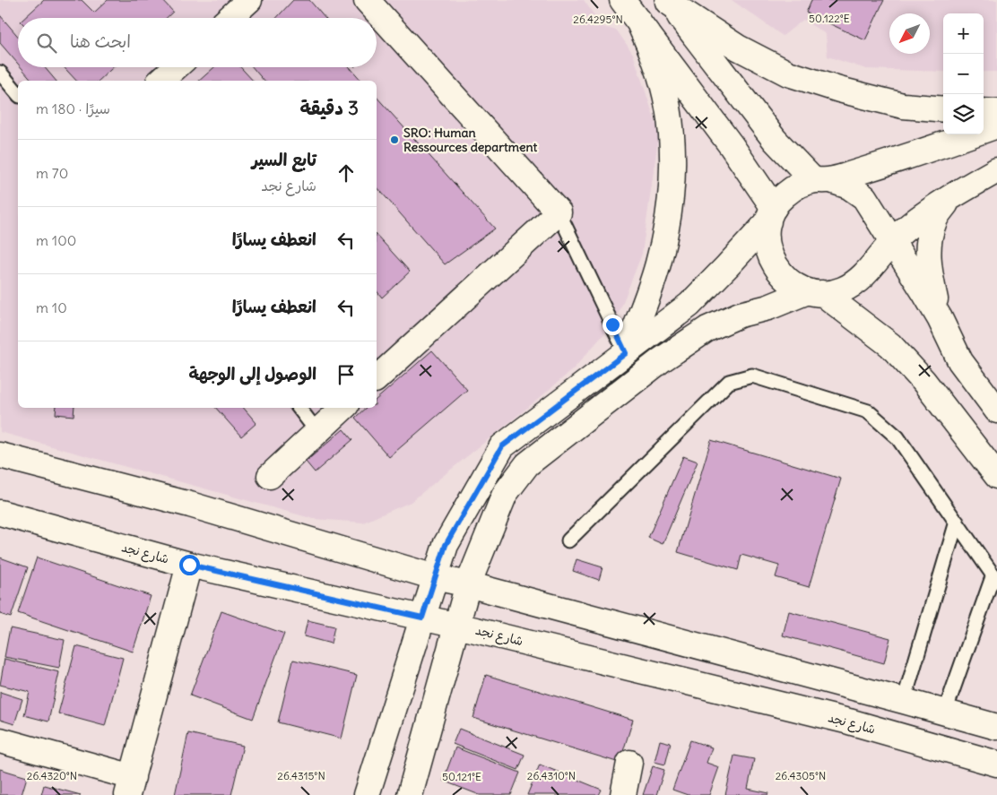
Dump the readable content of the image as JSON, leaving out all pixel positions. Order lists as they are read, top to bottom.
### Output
{
  "streets": {
    "street": ["شارع نجد"]
  },
  "places": ["SRO: Human Ressources department"],
  "north": "bottom left",
  "page": {
    "map_buttons": ["+", "−"],
    "search": "ابحث هنا",
    "heading": ["3 دقيقة", "سيرًا · 180 m"],
    "list": [
      ["تابع السير", "شارع نجد", "70 m"],
      ["انعطف يسارًا", "100 m"],
      ["انعطف يسارًا", "10 m"],
      "الوصول إلى الوجهة"
    ]
  },
  "coordinates": [
    "50.122°E",
    "26.4295°N",
    "26.4320°N",
    "26.4315°N",
    "26.4310°N",
    "26.4305°N",
    "50.121°E"
  ]
}
